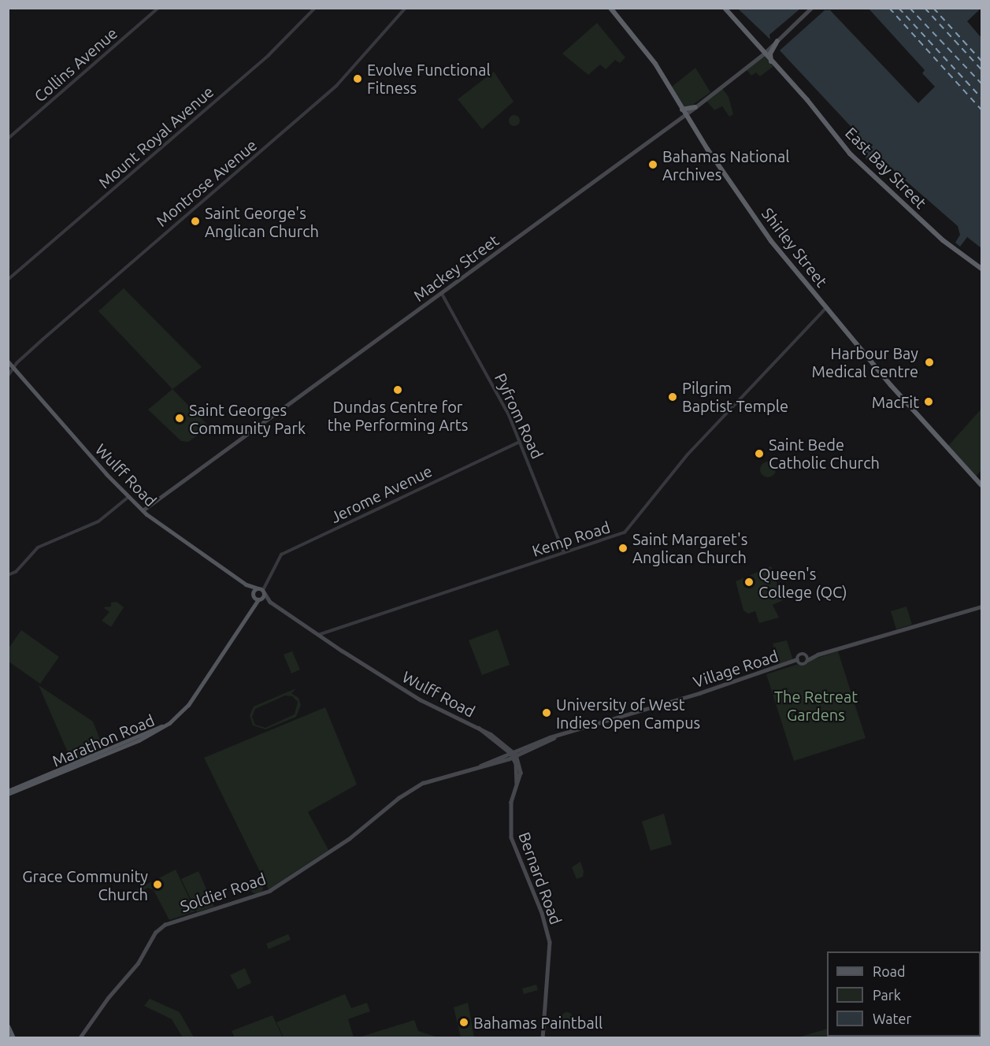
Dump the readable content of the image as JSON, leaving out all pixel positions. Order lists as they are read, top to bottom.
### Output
{
  "streets": {
    "highway": ["East Bay Street", "Shirley Street"],
    "main road": [
      "Mackey Street",
      "Wulff Road",
      "Village Road",
      "Marathon Road",
      "Bernard Road",
      "Soldier Road"
    ],
    "street": [
      "Collins Avenue",
      "Mount Royal Avenue",
      "Montrose Avenue",
      "Pyfrom Road",
      "Jerome Avenue",
      "Kemp Road"
    ]
  },
  "crossings": [
    ["Montrose Avenue", "Wulff Road"],
    ["Shirley Street", "Mackey Street"],
    ["Shirley Street", "Kemp Road"],
    ["Mackey Street", "Pyfrom Road"],
    ["Mackey Street", "Wulff Road"],
    ["Pyfrom Road", "Jerome Avenue"],
    ["Pyfrom Road", "Kemp Road"],
    ["Wulff Road", "Jerome Avenue"],
    ["Wulff Road", "Kemp Road"],
    ["Wulff Road", "Village Road"],
    ["Wulff Road", "Marathon Road"],
    ["Wulff Road", "Bernard Road"],
    ["Wulff Road", "Soldier Road"],
    ["Jerome Avenue", "Marathon Road"],
    ["Village Road", "Bernard Road"],
    ["Village Road", "Soldier Road"],
    ["Bernard Road", "Soldier Road"]
  ],
  "parks": ["The Retreat Gardens"],
  "places": [
    "Evolve Functional Fitness",
    "Bahamas National Archives",
    "Saint George's Anglican Church",
    "Harbour Bay Medical Centre",
    "Dundas Centre for the Performing Arts",
    "Pilgrim Baptist Temple",
    "MacFit",
    "Saint Georges Community Park",
    "Saint Bede Catholic Church",
    "Saint Margaret's Anglican Church",
    "Queen's College (QC)",
    "University of West Indies Open Campus",
    "Grace Community Church",
    "Bahamas Paintball"
  ],
  "legend": ["Road", "Park", "Water"]
}
